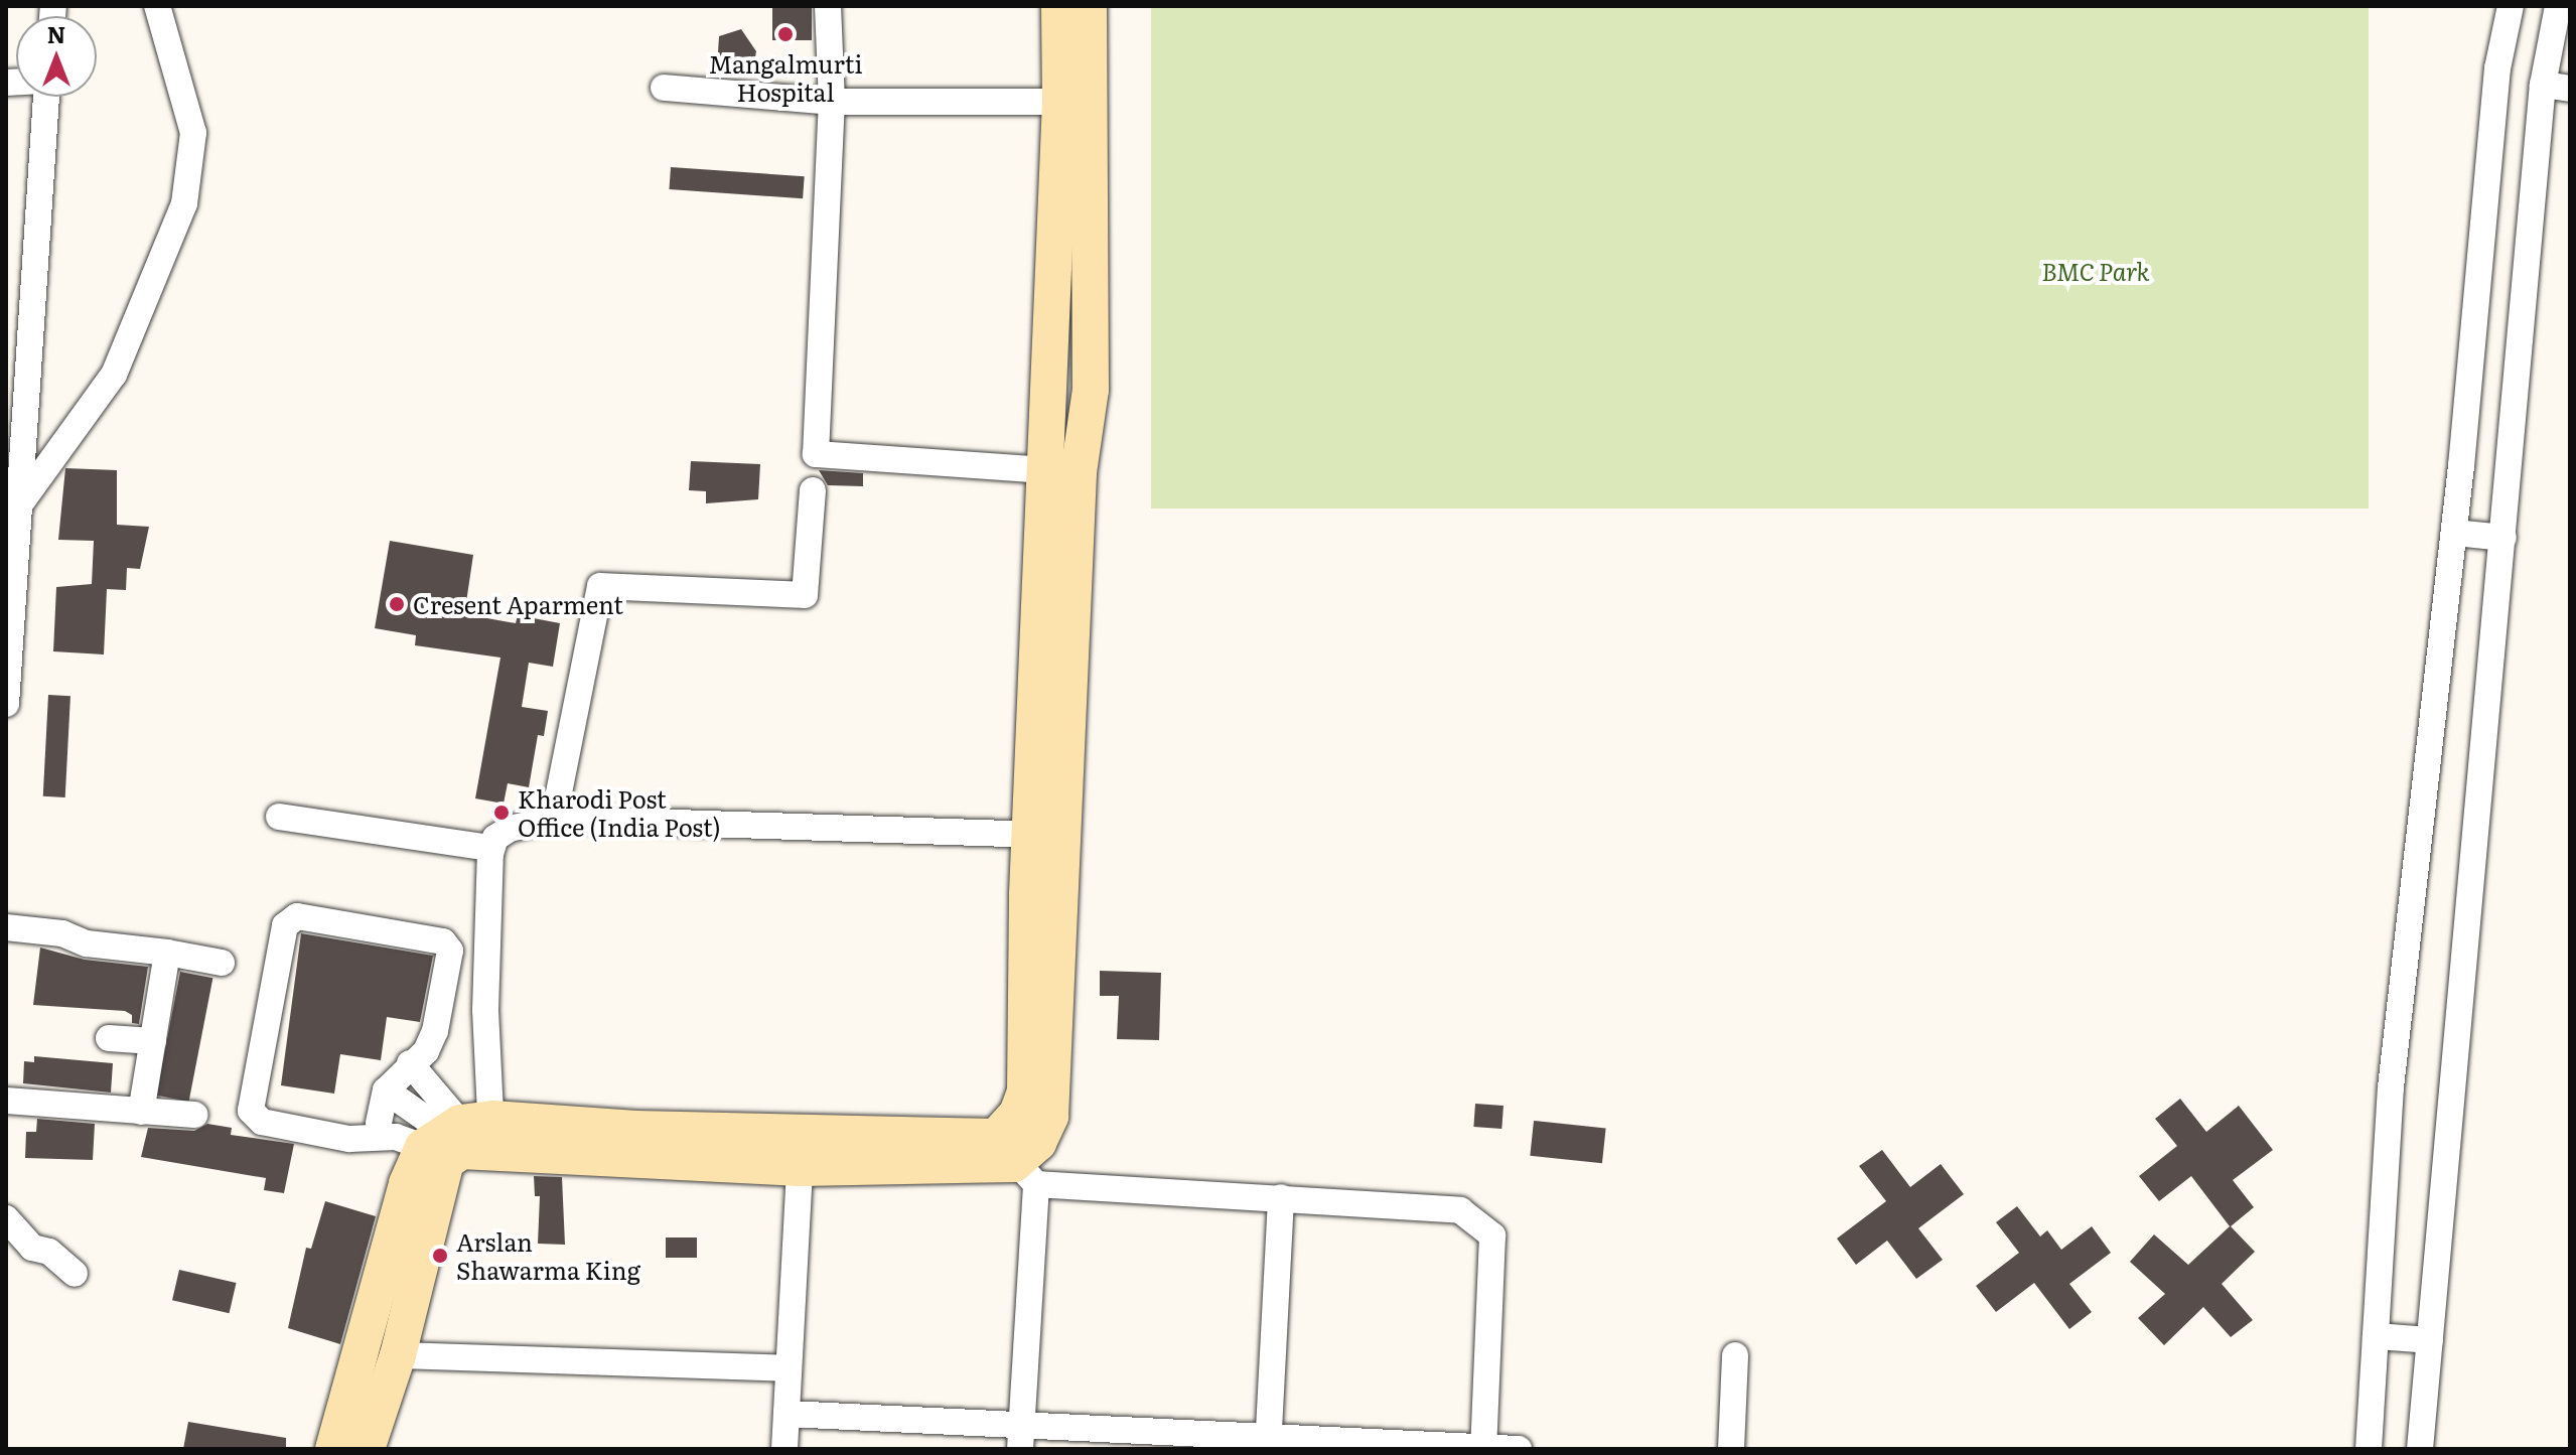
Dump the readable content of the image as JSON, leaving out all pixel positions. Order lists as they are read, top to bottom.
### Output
{
  "parks": ["BMC Park"],
  "places": [
    "Mangalmurti Hospital",
    "Cresent Aparment",
    "Kharodi Post Office (India Post)",
    "Arslan Shawarma King"
  ],
  "north": "top"
}
